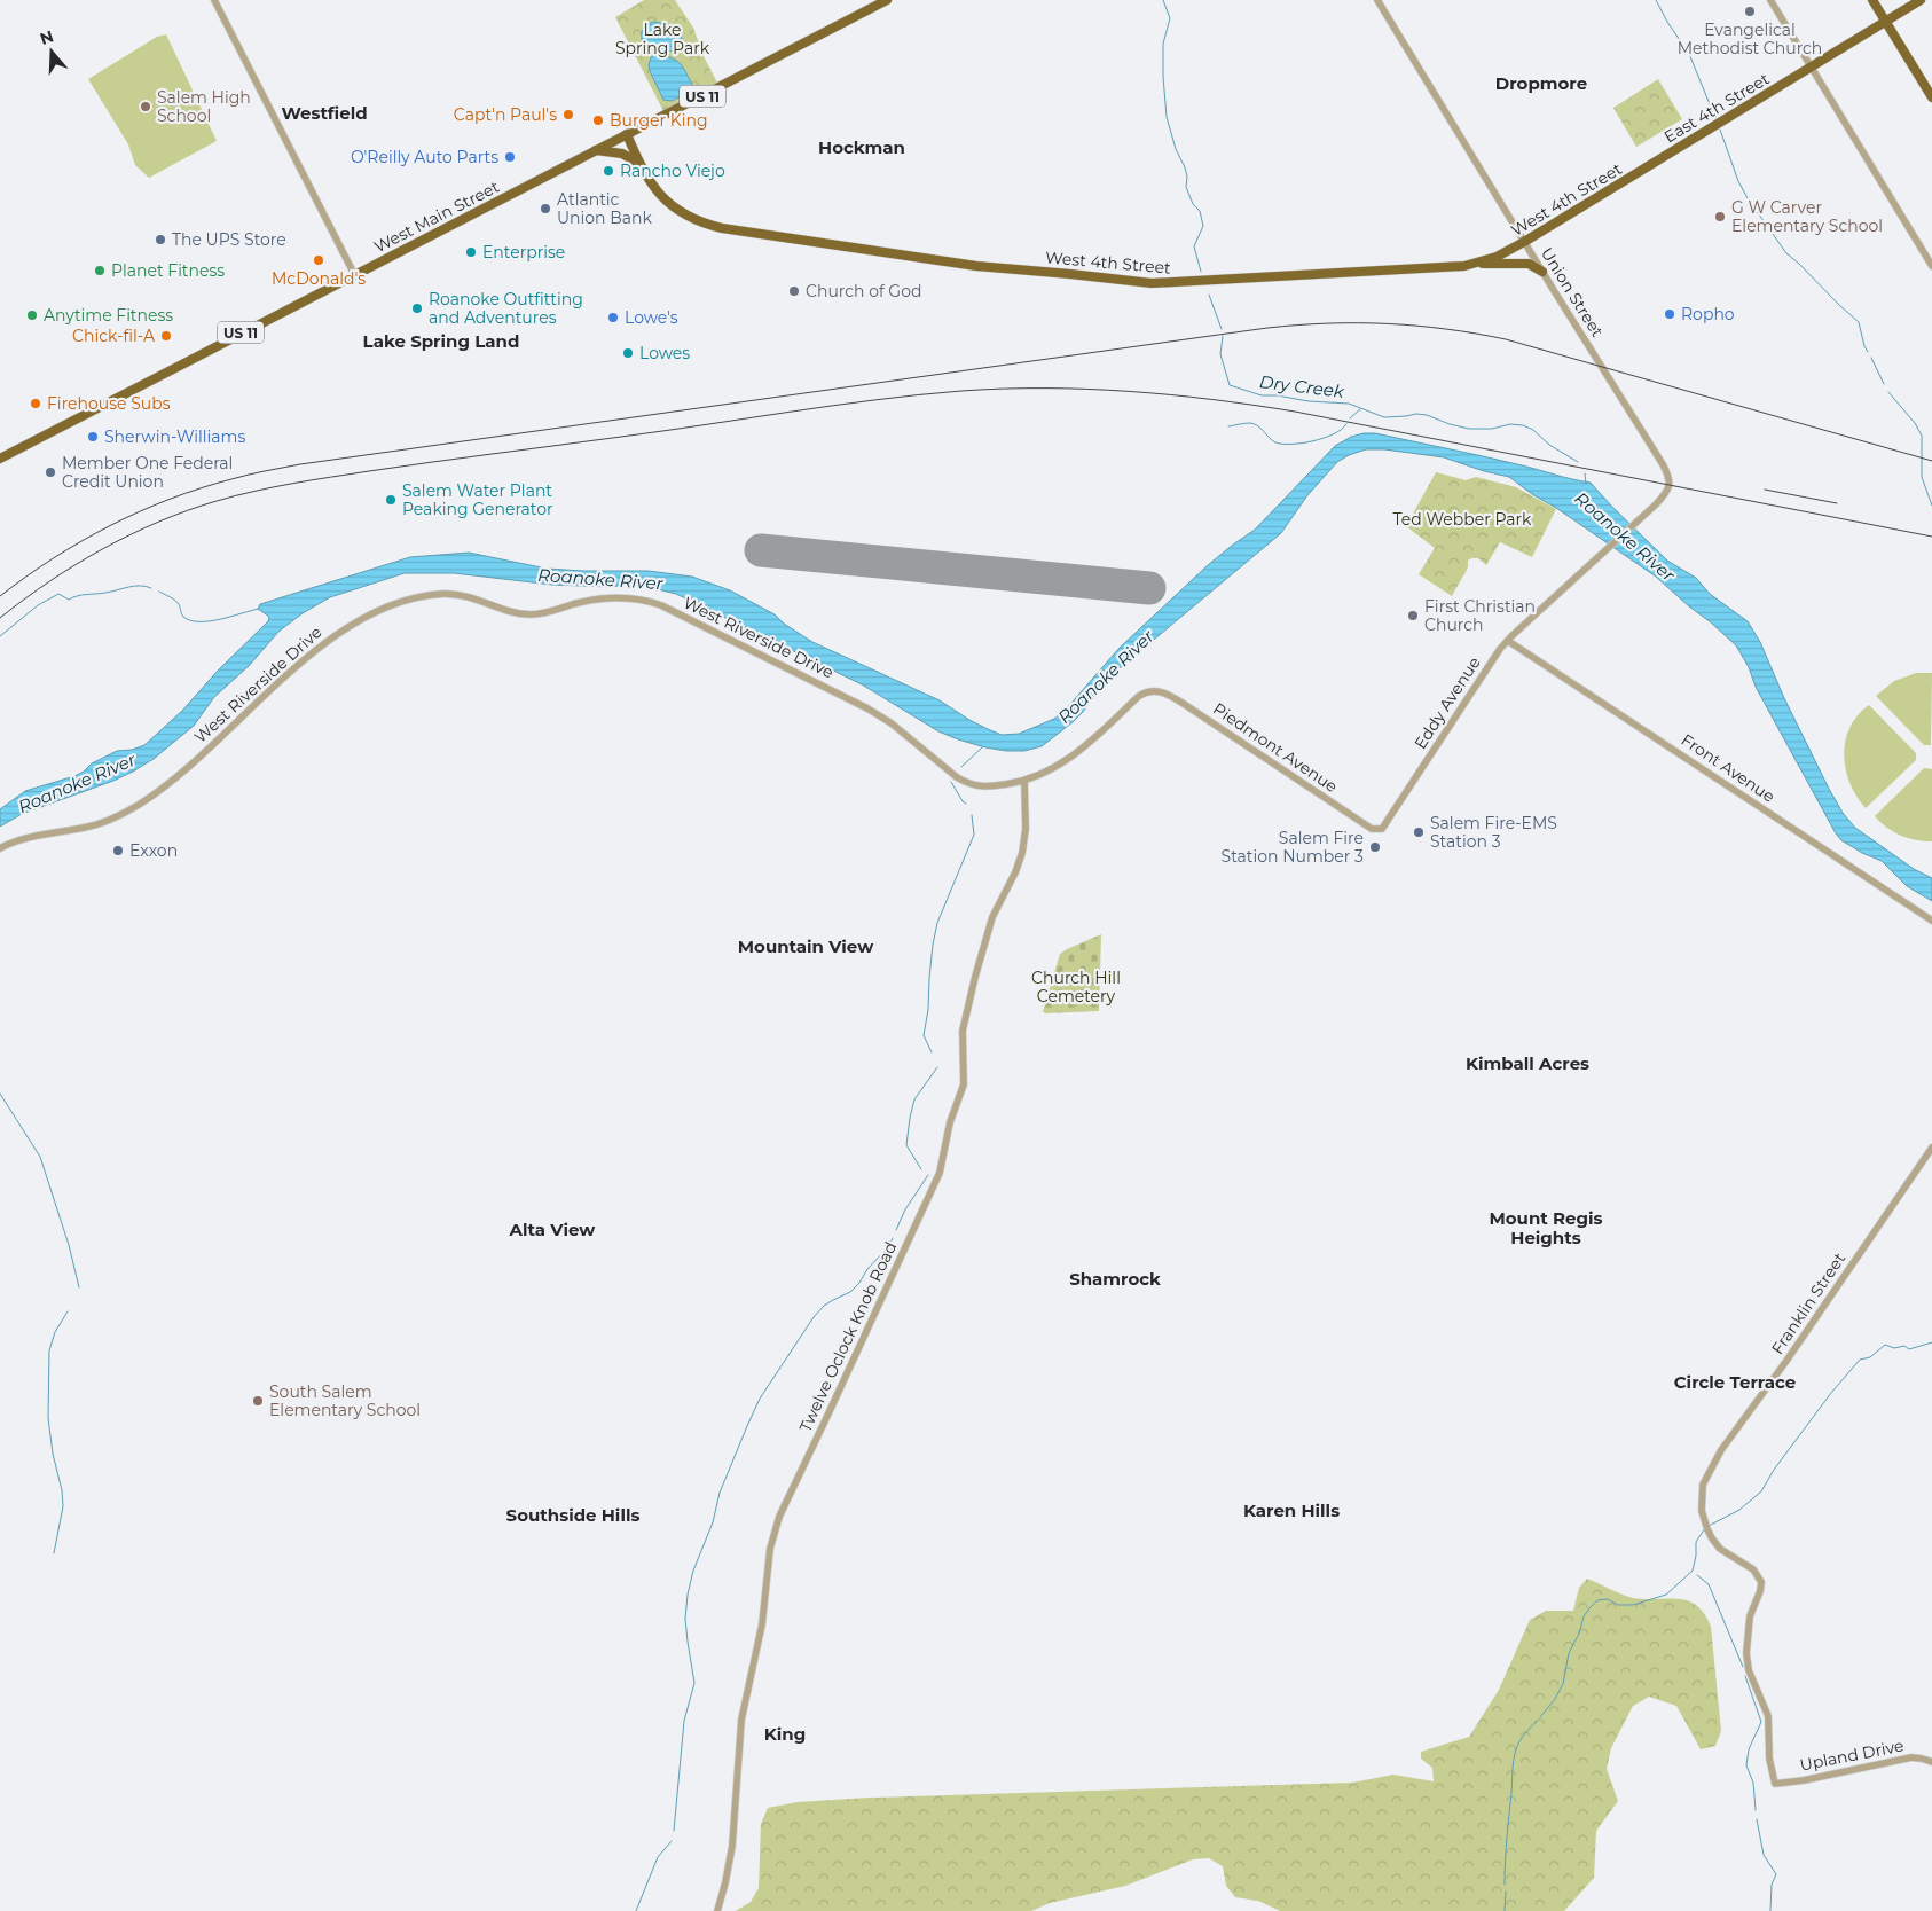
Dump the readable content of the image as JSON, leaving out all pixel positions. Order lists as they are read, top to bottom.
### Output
{
  "streets": {
    "main road": [
      "US 11",
      "East 4th Street",
      "West 4th Street",
      "West Main Street"
    ],
    "street": [
      "Union Street",
      "West Riverside Drive",
      "Eddy Avenue",
      "Piedmont Avenue",
      "Front Avenue",
      "Franklin Street",
      "Twelve Oclock Knob Road",
      "Upland Drive"
    ]
  },
  "crossings": [
    ["East 4th Street", "West 4th Street"],
    ["West 4th Street", "West Main Street"],
    ["West 4th Street", "Union Street"],
    ["Union Street", "Eddy Avenue"],
    ["West Riverside Drive", "Piedmont Avenue"],
    ["West Riverside Drive", "Twelve Oclock Knob Road"],
    ["Eddy Avenue", "Piedmont Avenue"],
    ["Eddy Avenue", "Front Avenue"],
    ["Franklin Street", "Upland Drive"]
  ],
  "districts": [
    "Dropmore",
    "Westfield",
    "Hockman",
    "Lake Spring Land",
    "Mountain View",
    "Kimball Acres",
    "Mount Regis Heights",
    "Alta View",
    "Shamrock",
    "Circle Terrace",
    "Karen Hills",
    "Southside Hills",
    "King"
  ],
  "water": ["Dry Creek", "Roanoke River"],
  "parks": ["Lake Spring Park", "Ted Webber Park", "Church Hill Cemetery"],
  "places": [
    "Evangelical Methodist Church",
    "Salem High School",
    "Capt'n Paul's",
    "Burger King",
    "O'Reilly Auto Parts",
    "Rancho Viejo",
    "Atlantic Union Bank",
    "G W Carver Elementary School",
    "The UPS Store",
    "Enterprise",
    "McDonald's",
    "Planet Fitness",
    "Church of God",
    "Roanoke Outfitting and Adventures",
    "Ropho",
    "Anytime Fitness",
    "Lowe's",
    "Chick-fil-A",
    "Lowes",
    "Firehouse Subs",
    "Sherwin-Williams",
    "Member One Federal Credit Union",
    "Salem Water Plant Peaking Generator",
    "First Christian Church",
    "Salem Fire-EMS Station 3",
    "Salem Fire Station Number 3",
    "Exxon",
    "South Salem Elementary School"
  ],
  "north": "top"
}
